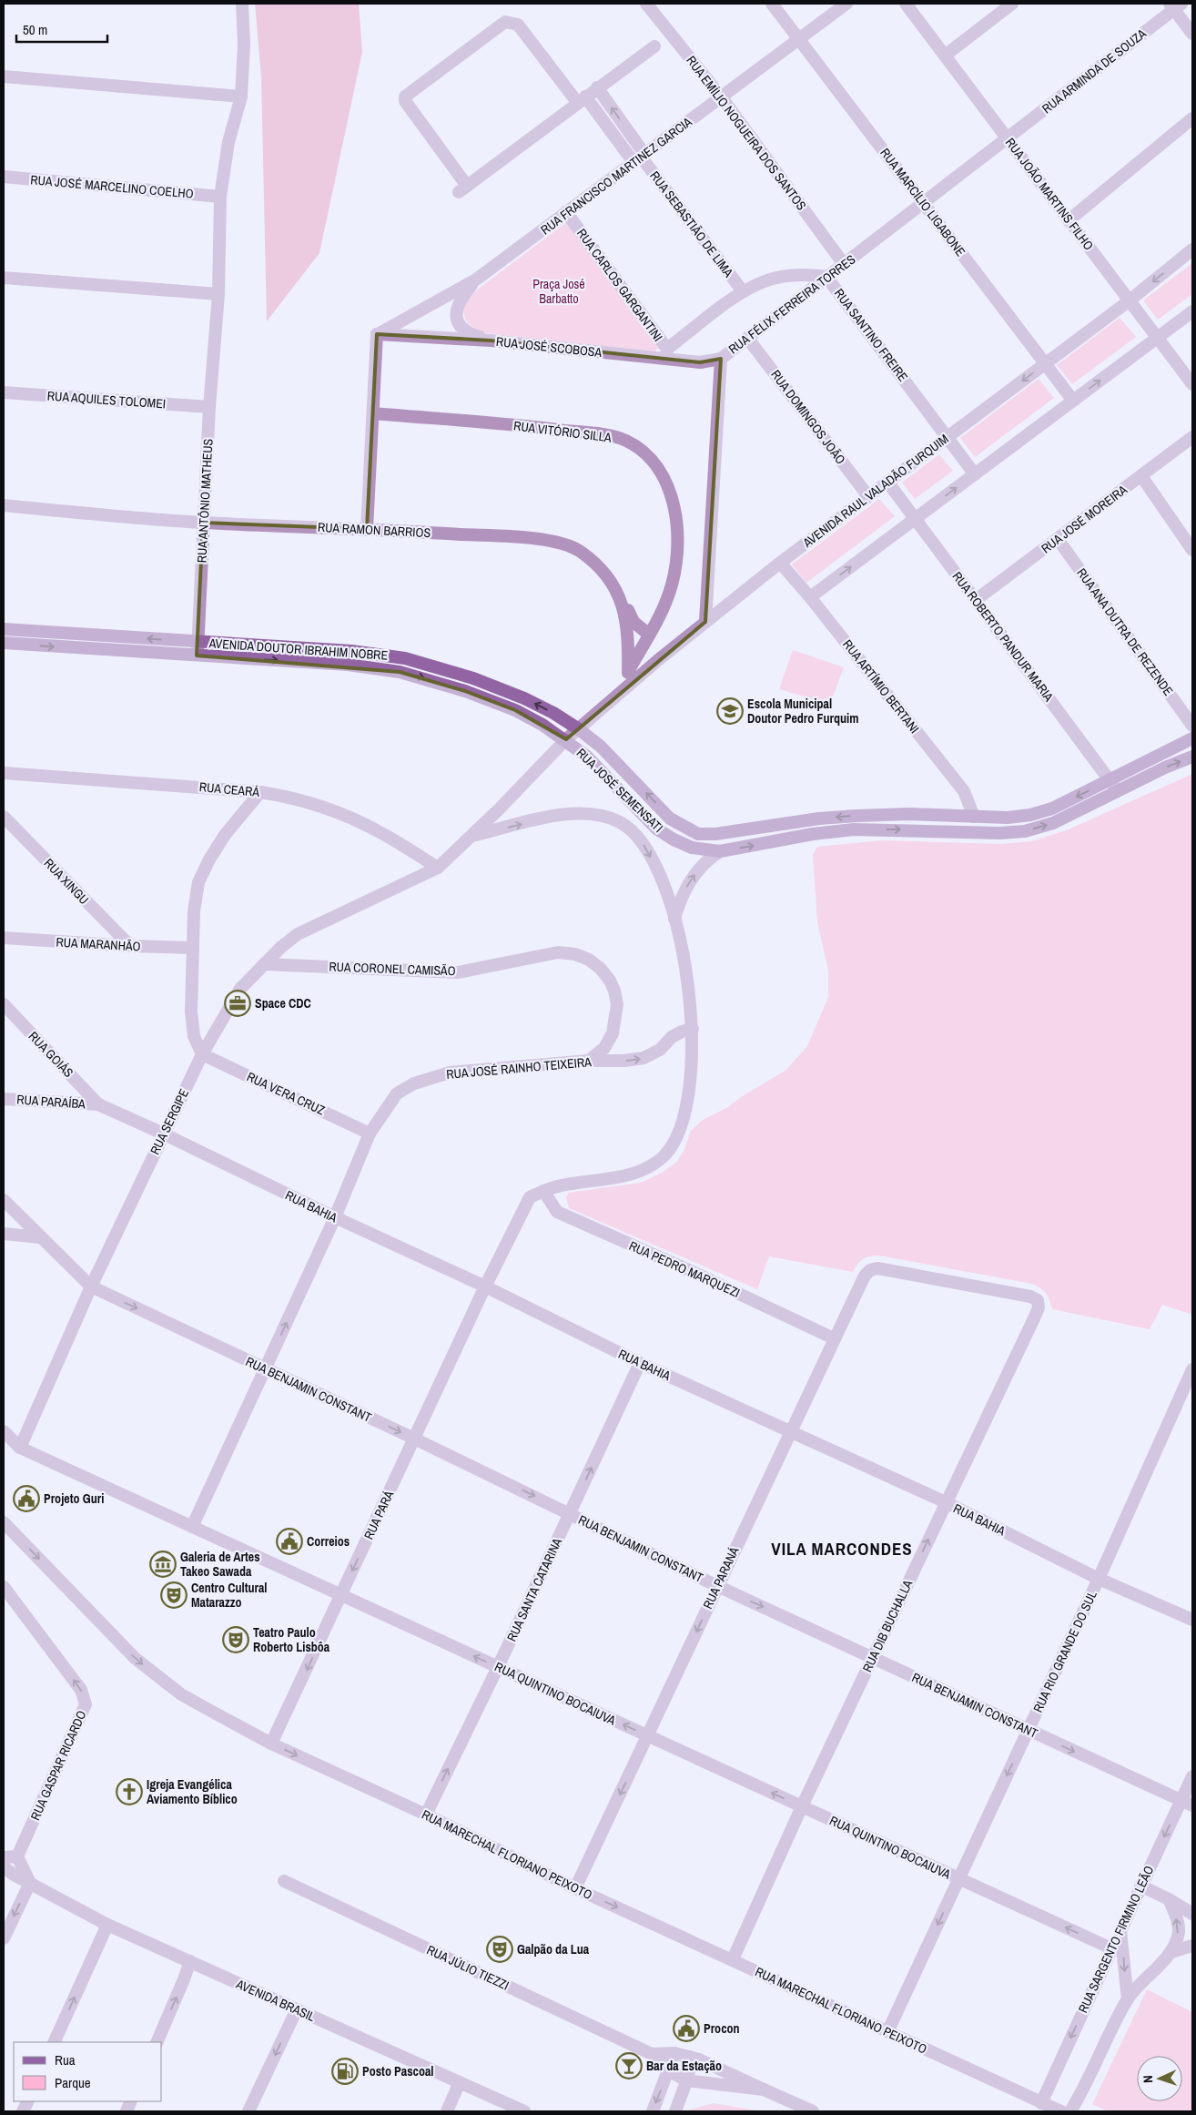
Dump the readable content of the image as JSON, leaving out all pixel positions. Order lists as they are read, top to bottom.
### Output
{
  "streets": {
    "main road": ["AVENIDA DOUTOR IBRAHIM NOBRE", "RUA JOSÉ SEMENSATI"],
    "street": [
      "RUA ARMINDA DE SOUZA",
      "RUA EMÍLIO NOGUEIRA DOS SANTOS",
      "RUA FRANCISCO MARTINEZ GARCIA",
      "RUA JOSÉ MARCELINO COELHO",
      "RUA JOÃO MARTINS FILHO",
      "RUA MARCÍLIO LIGABONE",
      "RUA SEBASTIÃO DE LIMA",
      "RUA CARLOS GARGANTINI",
      "RUA FÉLIX FERREIRA TORRES",
      "RUA SANTINO FREIRE",
      "RUA JOSÉ SCOBOSA",
      "RUA AQUILES TOLOMEI",
      "RUA DOMINGOS JOÃO",
      "RUA VITÓRIO SILLA",
      "AVENIDA RAUL VALADÃO FURQUIM",
      "RUA ANTÔNIO MATHEUS",
      "RUA JOSÉ MOREIRA",
      "RUA RAMON BARRIOS",
      "RUA ANA DUTRA DE REZENDE",
      "RUA ROBERTO PANDUR MARIA",
      "RUA ARTÍMIO BERTANI",
      "RUA CEARÁ",
      "RUA XINGU",
      "RUA MARANHÃO",
      "RUA CORONEL CAMISÃO",
      "RUA GOIÁS",
      "RUA JOSÉ RAINHO TEIXEIRA",
      "RUA VERA CRUZ",
      "RUA PARAÍBA",
      "RUA SERGIPE",
      "RUA BAHIA",
      "RUA PEDRO MARQUEZI",
      "RUA BENJAMIN CONSTANT",
      "RUA PARÁ",
      "RUA PARANÁ",
      "RUA SANTA CATARINA",
      "RUA DIB BUCHALLA",
      "RUA RIO GRANDE DO SUL",
      "RUA QUINTINO BOCAIUVA",
      "RUA GASPAR RICARDO",
      "RUA MARECHAL FLORIANO PEIXOTO",
      "RUA SARGENTO FIRMINO LEÃO",
      "RUA JÚLIO TIEZZI",
      "AVENIDA BRASIL"
    ]
  },
  "crossings": [
    ["RUA ARMINDA DE SOUZA", "RUA JOÃO MARTINS FILHO"],
    ["RUA ARMINDA DE SOUZA", "RUA FÉLIX FERREIRA TORRES"],
    ["RUA EMÍLIO NOGUEIRA DOS SANTOS", "RUA FRANCISCO MARTINEZ GARCIA"],
    ["RUA EMÍLIO NOGUEIRA DOS SANTOS", "RUA FÉLIX FERREIRA TORRES"],
    ["RUA FRANCISCO MARTINEZ GARCIA", "RUA MARCÍLIO LIGABONE"],
    ["RUA FRANCISCO MARTINEZ GARCIA", "RUA SEBASTIÃO DE LIMA"],
    ["RUA FRANCISCO MARTINEZ GARCIA", "RUA CARLOS GARGANTINI"],
    ["RUA FRANCISCO MARTINEZ GARCIA", "RUA JOSÉ SCOBOSA"],
    ["RUA JOSÉ MARCELINO COELHO", "RUA ANTÔNIO MATHEUS"],
    ["RUA JOÃO MARTINS FILHO", "RUA FÉLIX FERREIRA TORRES"],
    ["RUA JOÃO MARTINS FILHO", "AVENIDA RAUL VALADÃO FURQUIM"],
    ["RUA MARCÍLIO LIGABONE", "RUA FÉLIX FERREIRA TORRES"],
    ["RUA MARCÍLIO LIGABONE", "AVENIDA RAUL VALADÃO FURQUIM"],
    ["RUA SEBASTIÃO DE LIMA", "RUA SANTINO FREIRE"],
    ["RUA CARLOS GARGANTINI", "RUA SANTINO FREIRE"],
    ["RUA CARLOS GARGANTINI", "RUA JOSÉ SCOBOSA"],
    ["RUA FÉLIX FERREIRA TORRES", "RUA SANTINO FREIRE"],
    ["RUA FÉLIX FERREIRA TORRES", "RUA JOSÉ SCOBOSA"],
    ["RUA FÉLIX FERREIRA TORRES", "RUA DOMINGOS JOÃO"],
    ["RUA FÉLIX FERREIRA TORRES", "AVENIDA RAUL VALADÃO FURQUIM"],
    ["RUA SANTINO FREIRE", "RUA JOSÉ SCOBOSA"],
    ["RUA SANTINO FREIRE", "AVENIDA RAUL VALADÃO FURQUIM"],
    ["RUA AQUILES TOLOMEI", "RUA ANTÔNIO MATHEUS"],
    ["RUA DOMINGOS JOÃO", "AVENIDA RAUL VALADÃO FURQUIM"],
    ["RUA VITÓRIO SILLA", "RUA RAMON BARRIOS"],
    ["AVENIDA RAUL VALADÃO FURQUIM", "RUA RAMON BARRIOS"],
    ["AVENIDA RAUL VALADÃO FURQUIM", "RUA ROBERTO PANDUR MARIA"],
    ["AVENIDA RAUL VALADÃO FURQUIM", "AVENIDA DOUTOR IBRAHIM NOBRE"],
    ["AVENIDA RAUL VALADÃO FURQUIM", "RUA ARTÍMIO BERTANI"],
    ["AVENIDA RAUL VALADÃO FURQUIM", "RUA JOSÉ SEMENSATI"],
    ["RUA ANTÔNIO MATHEUS", "RUA RAMON BARRIOS"],
    ["RUA ANTÔNIO MATHEUS", "AVENIDA DOUTOR IBRAHIM NOBRE"],
    ["RUA JOSÉ MOREIRA", "RUA ANA DUTRA DE REZENDE"],
    ["RUA JOSÉ MOREIRA", "RUA ROBERTO PANDUR MARIA"],
    ["RUA ROBERTO PANDUR MARIA", "RUA JOSÉ SEMENSATI"],
    ["AVENIDA DOUTOR IBRAHIM NOBRE", "RUA JOSÉ SEMENSATI"],
    ["RUA CEARÁ", "RUA JOSÉ SEMENSATI"],
    ["RUA JOSÉ SEMENSATI", "RUA CORONEL CAMISÃO"],
    ["RUA JOSÉ SEMENSATI", "RUA SERGIPE"],
    ["RUA XINGU", "RUA MARANHÃO"],
    ["RUA CORONEL CAMISÃO", "RUA JOSÉ RAINHO TEIXEIRA"],
    ["RUA CORONEL CAMISÃO", "RUA SERGIPE"],
    ["RUA GOIÁS", "RUA PARAÍBA"],
    ["RUA GOIÁS", "RUA BAHIA"],
    ["RUA JOSÉ RAINHO TEIXEIRA", "RUA VERA CRUZ"],
    ["RUA JOSÉ RAINHO TEIXEIRA", "RUA BAHIA"],
    ["RUA JOSÉ RAINHO TEIXEIRA", "RUA BENJAMIN CONSTANT"],
    ["RUA JOSÉ RAINHO TEIXEIRA", "RUA QUINTINO BOCAIUVA"],
    ["RUA VERA CRUZ", "RUA SERGIPE"],
    ["RUA PARAÍBA", "RUA BAHIA"],
    ["RUA SERGIPE", "RUA BAHIA"],
    ["RUA SERGIPE", "RUA BENJAMIN CONSTANT"],
    ["RUA SERGIPE", "RUA QUINTINO BOCAIUVA"],
    ["RUA BAHIA", "RUA PARÁ"],
    ["RUA BAHIA", "RUA PARANÁ"],
    ["RUA BAHIA", "RUA SANTA CATARINA"],
    ["RUA BAHIA", "RUA DIB BUCHALLA"],
    ["RUA BAHIA", "RUA RIO GRANDE DO SUL"],
    ["RUA PEDRO MARQUEZI", "RUA PARÁ"],
    ["RUA PEDRO MARQUEZI", "RUA PARANÁ"],
    ["RUA BENJAMIN CONSTANT", "RUA PARÁ"],
    ["RUA BENJAMIN CONSTANT", "RUA PARANÁ"],
    ["RUA BENJAMIN CONSTANT", "RUA SANTA CATARINA"],
    ["RUA BENJAMIN CONSTANT", "RUA DIB BUCHALLA"],
    ["RUA BENJAMIN CONSTANT", "RUA RIO GRANDE DO SUL"],
    ["RUA BENJAMIN CONSTANT", "RUA SARGENTO FIRMINO LEÃO"],
    ["RUA PARÁ", "RUA QUINTINO BOCAIUVA"],
    ["RUA PARÁ", "RUA MARECHAL FLORIANO PEIXOTO"],
    ["RUA PARANÁ", "RUA DIB BUCHALLA"],
    ["RUA PARANÁ", "RUA QUINTINO BOCAIUVA"],
    ["RUA PARANÁ", "RUA MARECHAL FLORIANO PEIXOTO"],
    ["RUA SANTA CATARINA", "RUA QUINTINO BOCAIUVA"],
    ["RUA SANTA CATARINA", "RUA MARECHAL FLORIANO PEIXOTO"],
    ["RUA DIB BUCHALLA", "RUA QUINTINO BOCAIUVA"],
    ["RUA DIB BUCHALLA", "RUA MARECHAL FLORIANO PEIXOTO"],
    ["RUA RIO GRANDE DO SUL", "RUA QUINTINO BOCAIUVA"],
    ["RUA RIO GRANDE DO SUL", "RUA MARECHAL FLORIANO PEIXOTO"],
    ["RUA QUINTINO BOCAIUVA", "RUA SARGENTO FIRMINO LEÃO"],
    ["RUA MARECHAL FLORIANO PEIXOTO", "RUA SARGENTO FIRMINO LEÃO"]
  ],
  "one_way": [
    "RUA BENJAMIN CONSTANT",
    "RUA PARÁ",
    "RUA PARANÁ",
    "RUA SANTA CATARINA",
    "RUA RIO GRANDE DO SUL",
    "RUA QUINTINO BOCAIUVA",
    "RUA GASPAR RICARDO",
    "RUA MARECHAL FLORIANO PEIXOTO"
  ],
  "districts": ["VILA MARCONDES"],
  "parks": ["Praça José Barbatto"],
  "places": {
    "school or university": ["Escola Municipal Doutor Pedro Furquim"],
    "office": ["Space CDC"],
    "public building": ["Projeto Guri", "Correios", "Procon"],
    "museum": ["Galeria de Artes Takeo Sawada"],
    "theatre": ["Centro Cultural Matarazzo", "Teatro Paulo Roberto Lisbôa", "Galpão da Lua"],
    "church": ["Igreja Evangélica Aviamento Bíblico"],
    "bar": ["Bar da Estação"],
    "fuel station": ["Posto Pascoal"]
  },
  "legend": ["Rua", "Parque"],
  "scale_bar": "50 m",
  "north": "left"
}
